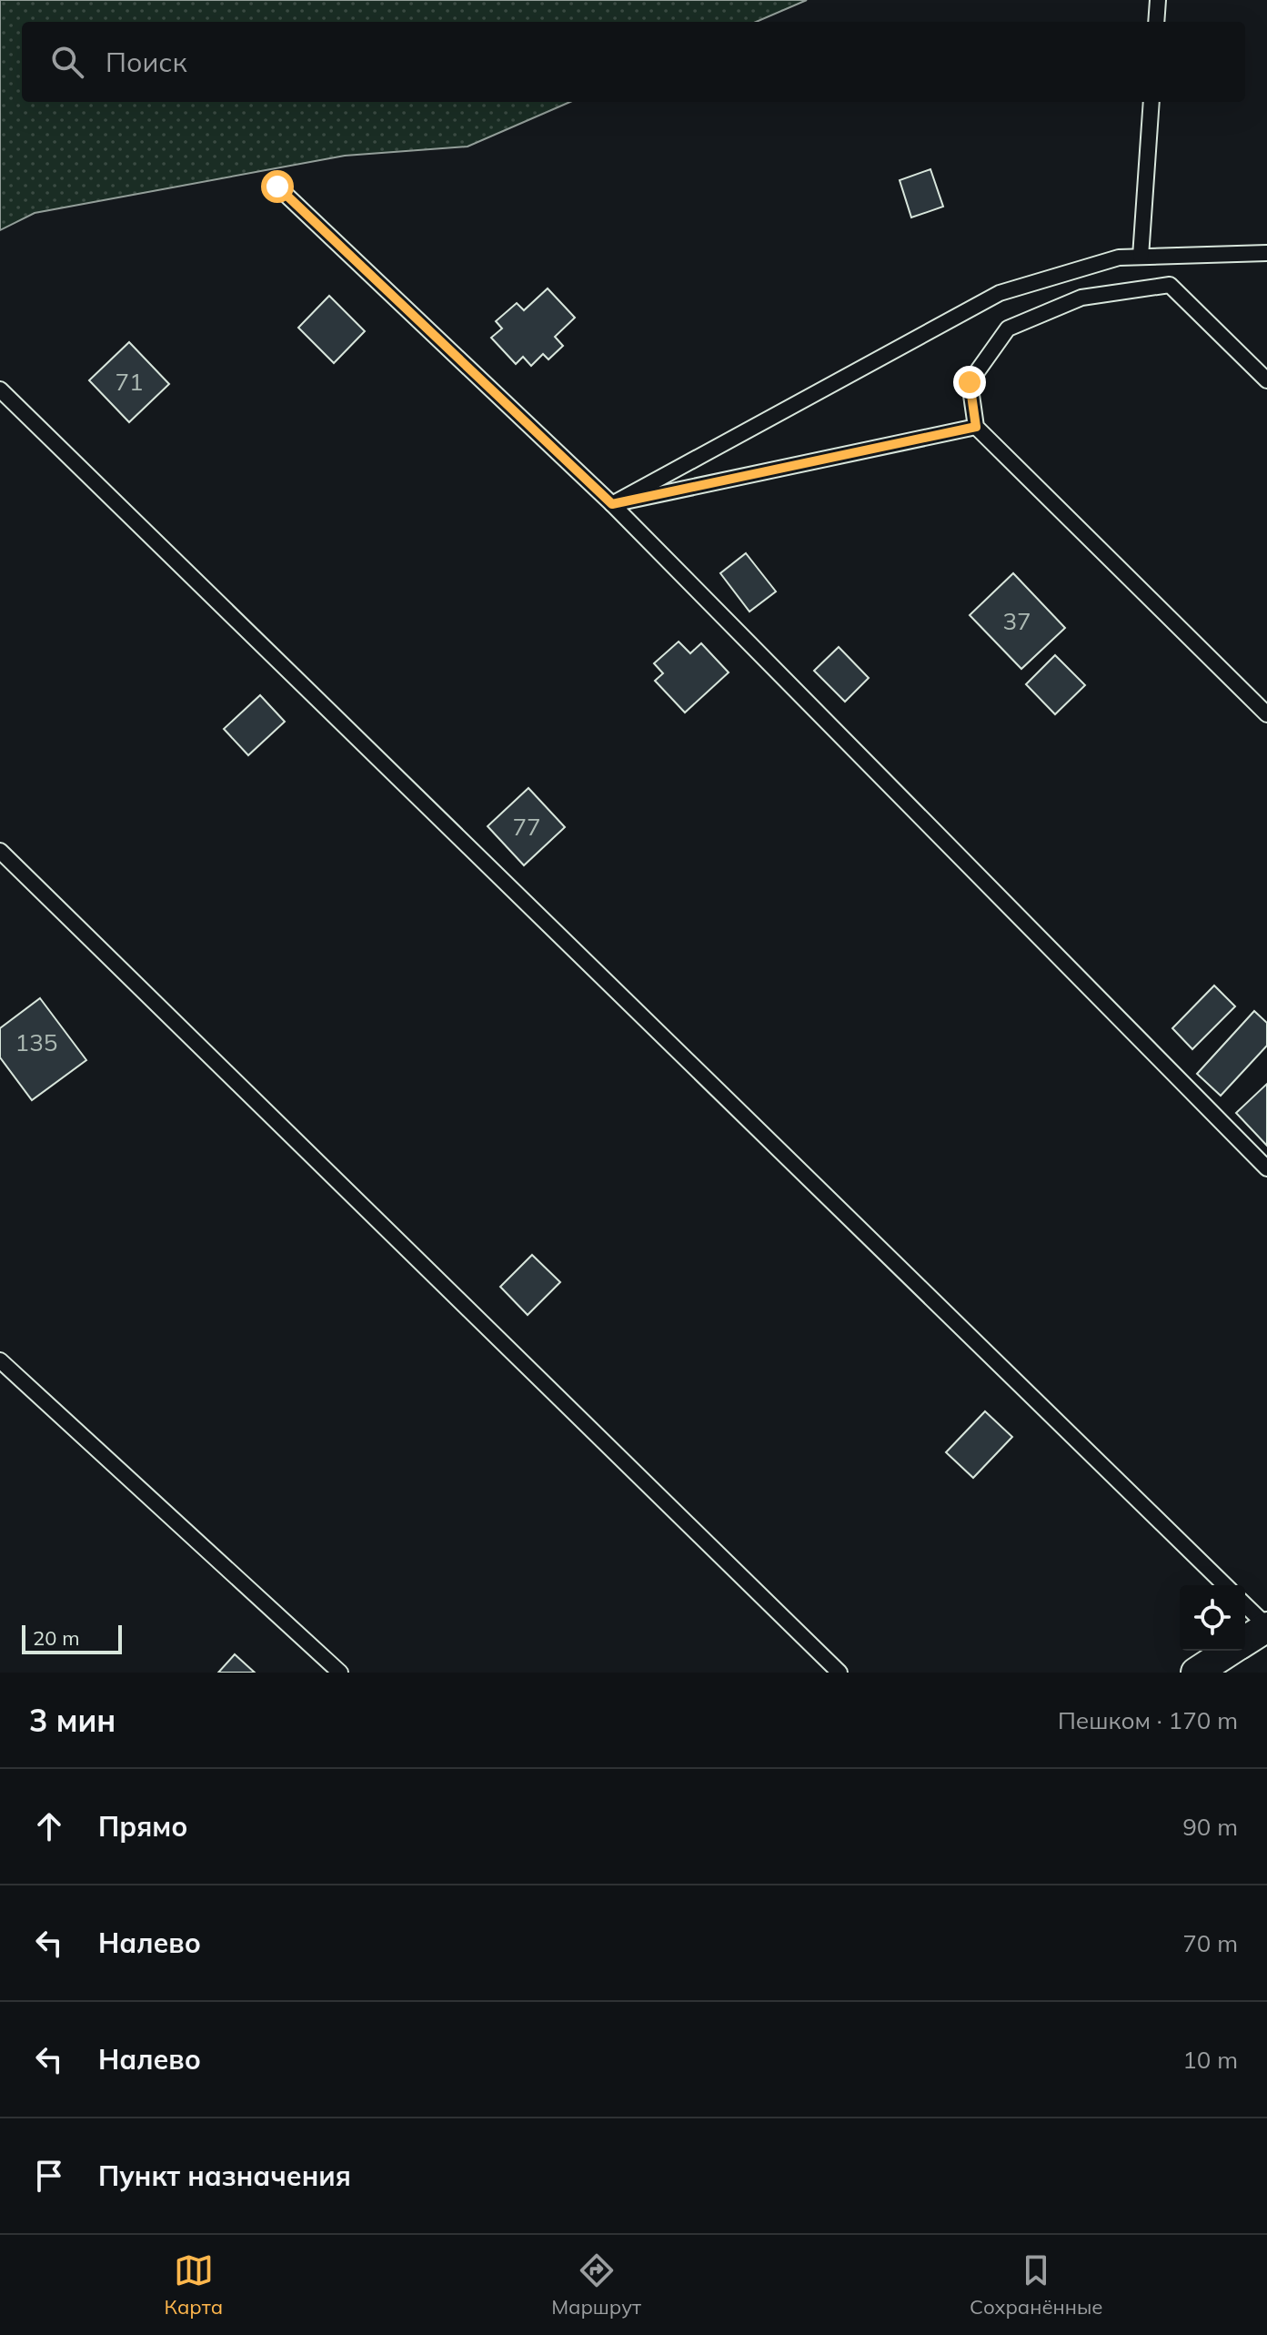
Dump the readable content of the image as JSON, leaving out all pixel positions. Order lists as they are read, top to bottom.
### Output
{
  "house_numbers": [
    "71",
    "37",
    "77",
    "135"
  ],
  "scale_bar": "20 m",
  "page": {
    "search": "Поиск",
    "scale": "20 m",
    "heading": ["3 мин", "Пешком · 170 m"],
    "list": [
      ["Прямо", "90 m"],
      ["Налево", "70 m"],
      ["Налево", "10 m"],
      "Пункт назначения"
    ],
    "nav": ["Карта", "Маршрут", "Сохранённые"]
  }
}
